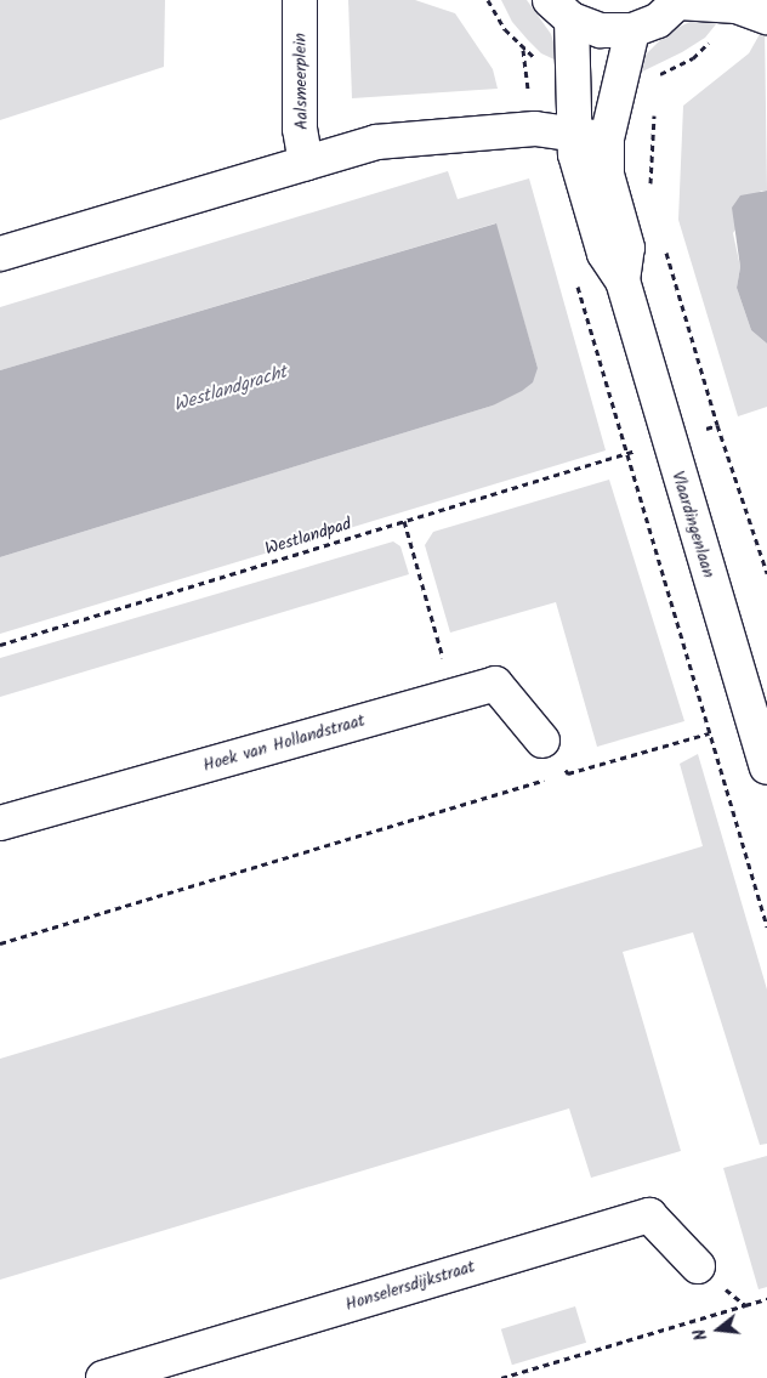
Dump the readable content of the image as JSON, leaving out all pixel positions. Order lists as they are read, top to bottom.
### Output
{
  "streets": {
    "street": [
      "Aalsmeerplein",
      "Vlaardingenlaan",
      "Hoek van Hollandstraat",
      "Honselersdijkstraat"
    ],
    "path": ["Westlandpad"]
  },
  "water": ["Westlandgracht"],
  "north": "left"
}
